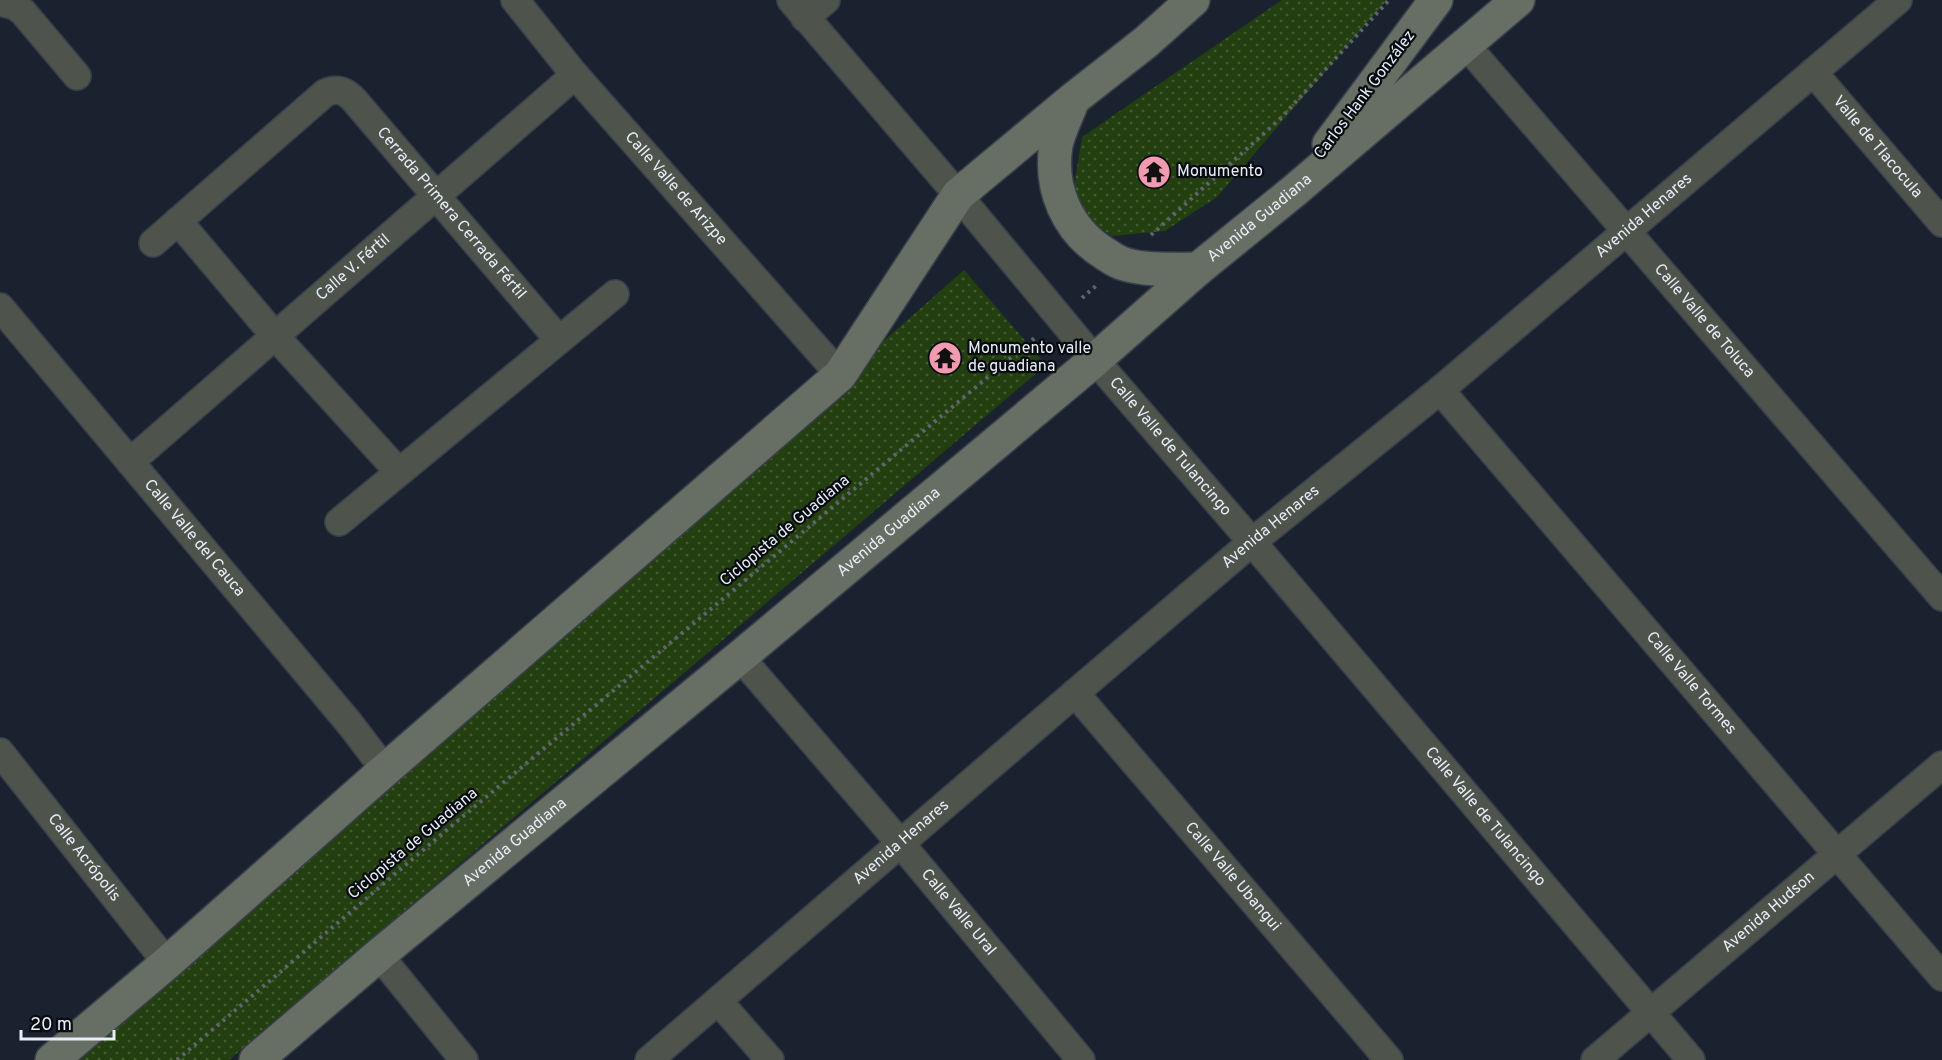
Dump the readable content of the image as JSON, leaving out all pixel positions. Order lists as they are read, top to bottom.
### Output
{
  "streets": {
    "street": [
      "Carlos Hank González",
      "Valle de Tlacocula",
      "Calle Valle de Arizpe",
      "Cerrada Primera Cerrada Fértil",
      "Avenida Henares",
      "Avenida Guadiana",
      "Calle V. Fértil",
      "Calle Valle de Toluca",
      "Calle Valle de Tulancingo",
      "Calle Valle del Cauca",
      "Calle Valle Tormes",
      "Calle Acrópolis",
      "Calle Valle Ubangui",
      "Avenida Hudson",
      "Calle Valle Ural"
    ],
    "path": ["Ciclopista de Guadiana"]
  },
  "crossings": [
    ["Carlos Hank González", "Avenida Guadiana"],
    ["Valle de Tlacocula", "Avenida Henares"],
    ["Calle Valle de Arizpe", "Calle V. Fértil"],
    ["Cerrada Primera Cerrada Fértil", "Calle V. Fértil"],
    ["Avenida Henares", "Calle Valle de Toluca"],
    ["Avenida Henares", "Calle Valle de Tulancingo"],
    ["Avenida Henares", "Calle Valle Tormes"],
    ["Avenida Henares", "Calle Valle Ubangui"],
    ["Avenida Henares", "Calle Valle Ural"],
    ["Avenida Guadiana", "Calle Valle de Toluca"],
    ["Avenida Guadiana", "Calle Valle de Tulancingo"],
    ["Avenida Guadiana", "Calle Valle Ural"],
    ["Calle V. Fértil", "Calle Valle del Cauca"],
    ["Calle Valle de Tulancingo", "Ciclopista de Guadiana"],
    ["Calle Valle de Tulancingo", "Avenida Hudson"],
    ["Calle Valle Tormes", "Avenida Hudson"]
  ],
  "places": {
    "temple": ["Monumento", "Monumento valle de guadiana"]
  },
  "scale_bar": "20 m"
}
